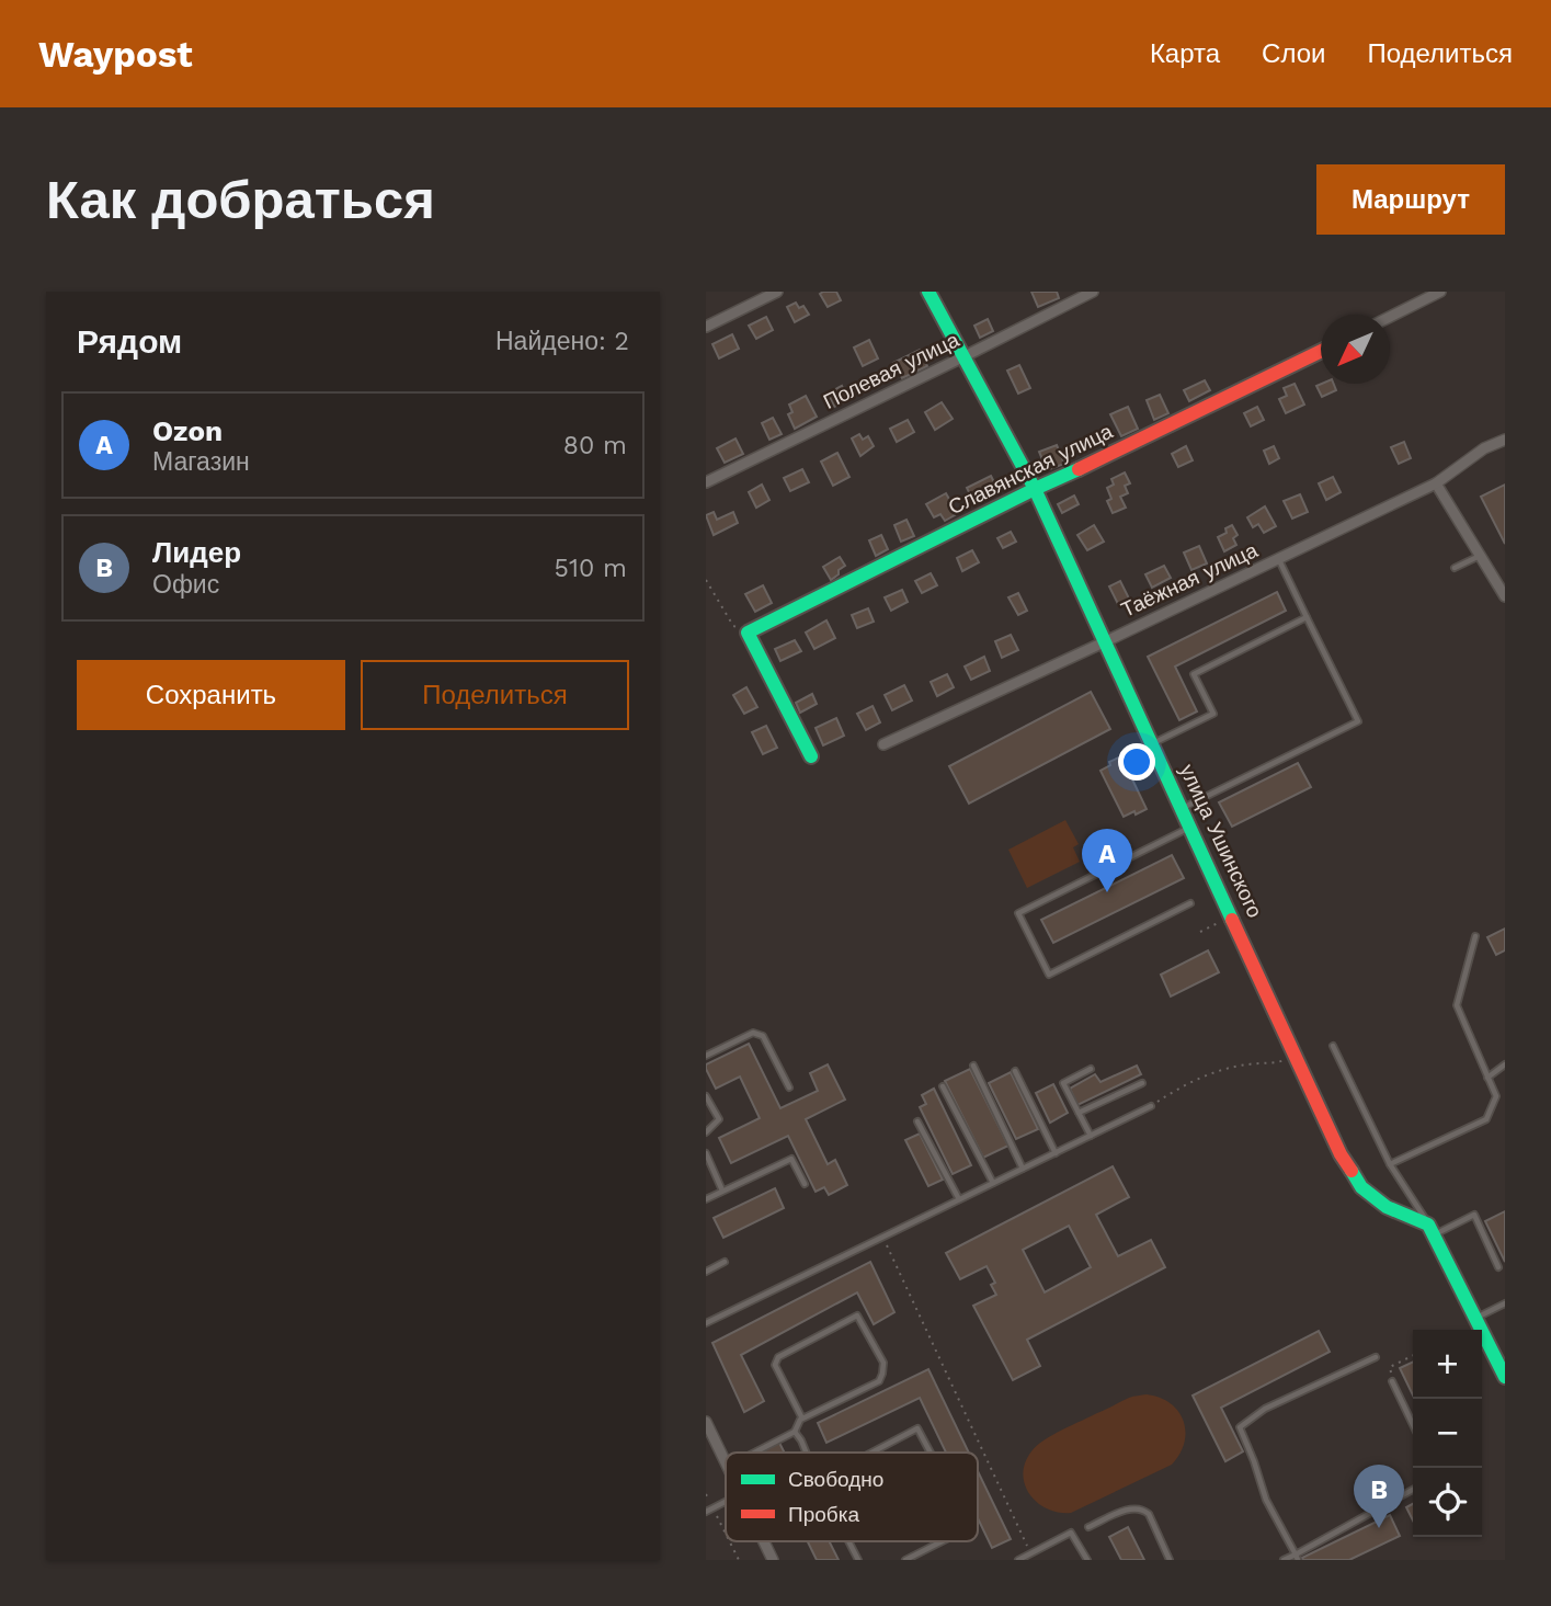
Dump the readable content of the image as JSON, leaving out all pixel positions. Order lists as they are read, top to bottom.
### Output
{
  "streets": {
    "street": [
      "Полевая улица",
      "Славянская улица",
      "Таёжная улица",
      "улица Ушинского"
    ]
  },
  "crossings": [
    ["Полевая улица", "улица Ушинского"],
    ["Славянская улица", "улица Ушинского"],
    ["Таёжная улица", "улица Ушинского"]
  ],
  "legend": ["Свободно", "Пробка"],
  "north": "bottom left",
  "page": {
    "header": "Waypost",
    "nav": ["Карта", "Слои", "Поделиться"],
    "buttons": [
      "Маршрут",
      ["Сохранить", "Поделиться"]
    ],
    "title": "Как добраться",
    "heading": ["Рядом", "Найдено: 2"],
    "list": [
      {
        "mark": "A",
        "name": "Ozon",
        "note": "Магазин",
        "value": "80 m"
      },
      {
        "mark": "B",
        "name": "Лидер",
        "note": "Офис",
        "value": "510 m"
      }
    ],
    "pins": ["A", "B"],
    "map_buttons": ["+", "−"]
  }
}
